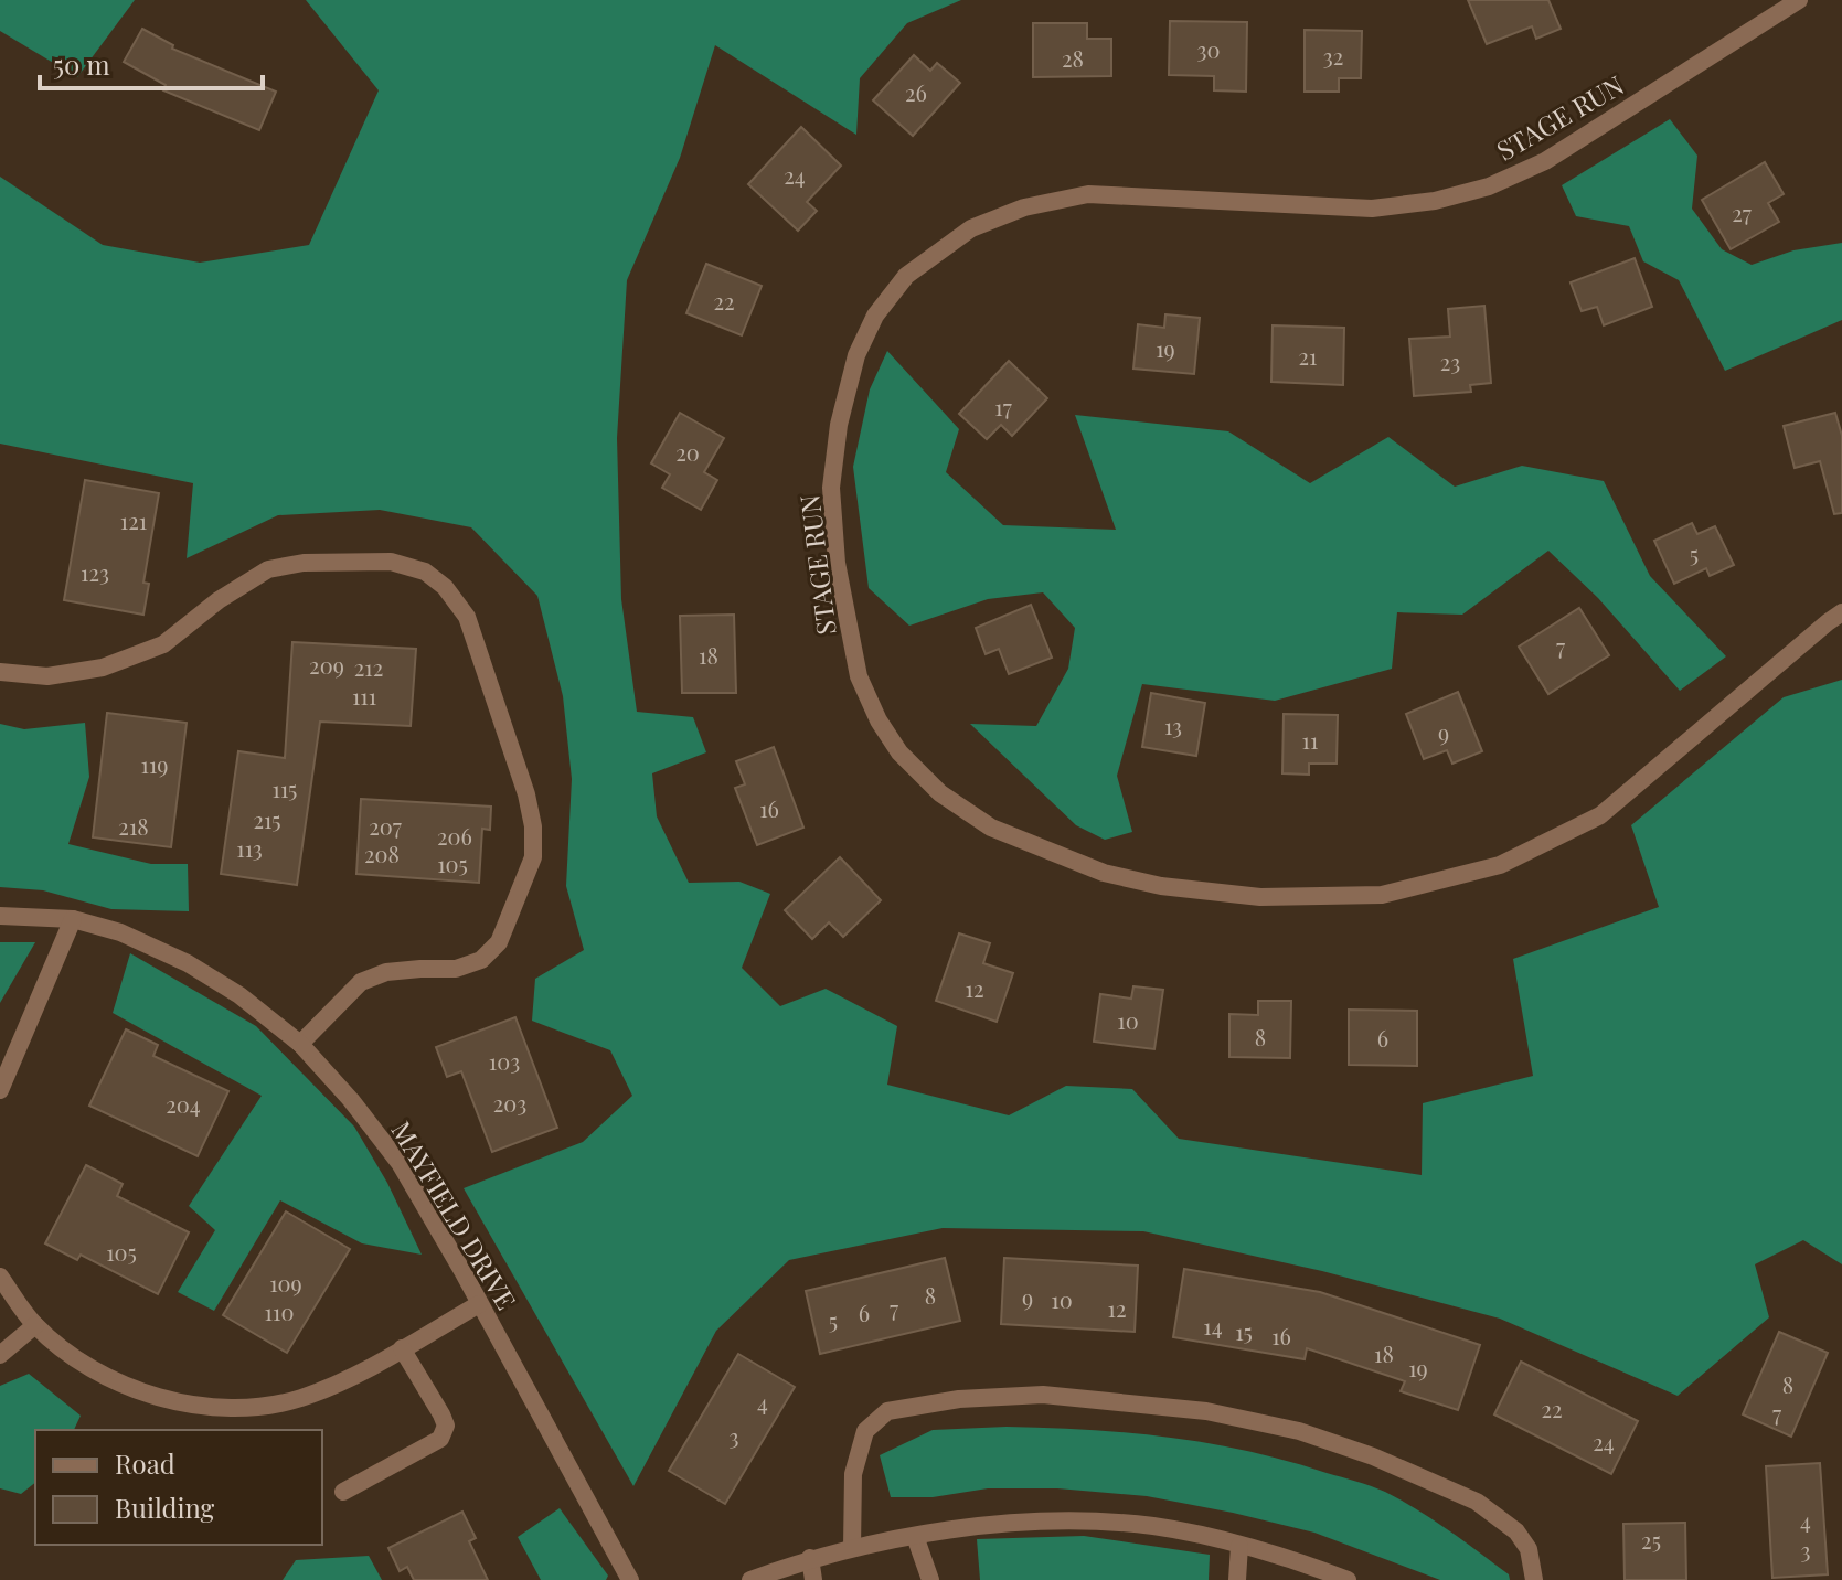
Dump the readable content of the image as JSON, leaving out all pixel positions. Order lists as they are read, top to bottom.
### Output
{
  "streets": {
    "street": ["STAGE RUN", "MAYFIELD DRIVE"]
  },
  "house_numbers": [
    "30",
    "32",
    "28",
    "26",
    "24",
    "27",
    "22",
    "19",
    "21",
    "23",
    "17",
    "20",
    "121",
    "5",
    "123",
    "7",
    "18",
    "209",
    "212",
    "111",
    "13",
    "9",
    "11",
    "119",
    "115",
    "16",
    "215",
    "218",
    "207",
    "206",
    "113",
    "208",
    "105",
    "12",
    "10",
    "8",
    "6",
    "103",
    "203",
    "204",
    "105",
    "109",
    "8",
    "9",
    "10",
    "7",
    "12",
    "110",
    "6",
    "5",
    "14",
    "15",
    "16",
    "18",
    "19",
    "8",
    "4",
    "22",
    "7",
    "3",
    "24",
    "4",
    "25",
    "3"
  ],
  "legend": ["Road", "Building"],
  "scale_bar": "50 m"
}
